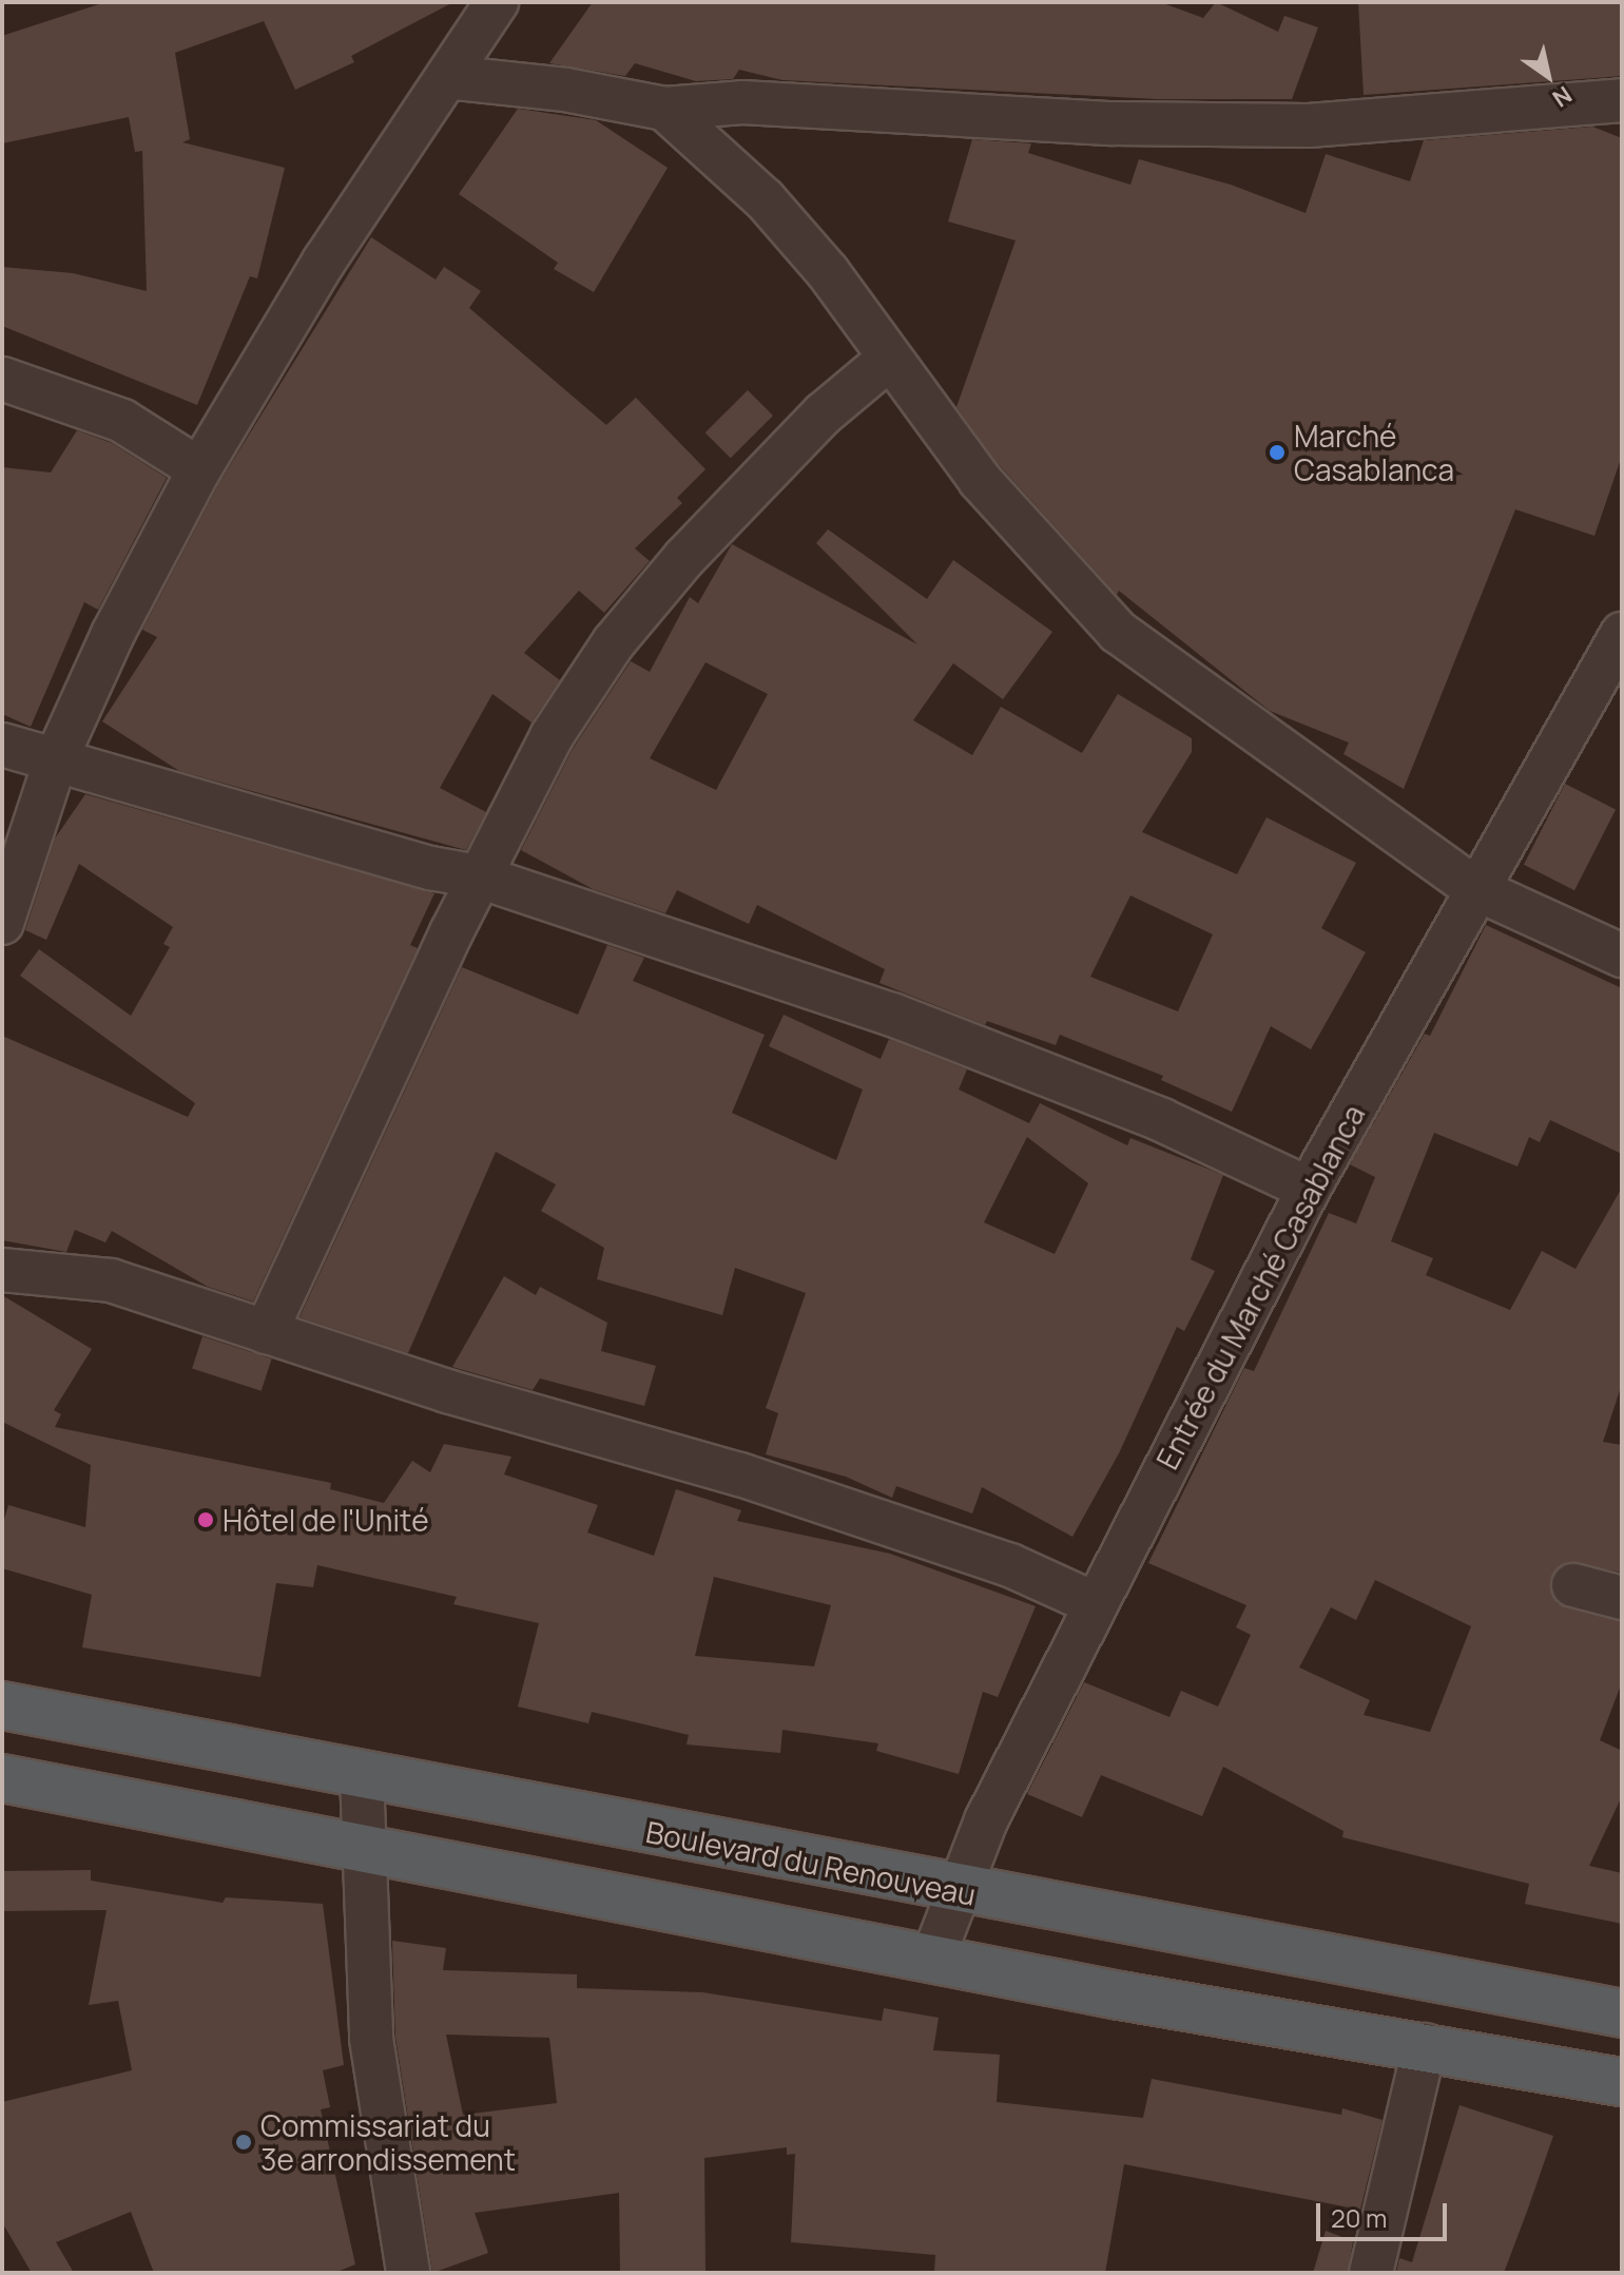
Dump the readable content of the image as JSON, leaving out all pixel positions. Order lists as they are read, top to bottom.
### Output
{
  "streets": {
    "highway": ["Boulevard du Renouveau"],
    "street": ["Entrée du Marché Casablanca"]
  },
  "crossings": [
    ["Entrée du Marché Casablanca", "Boulevard du Renouveau"]
  ],
  "places": ["Marché Casablanca", "Hôtel de l'Unité", "Commissariat du 3e arrondissement"],
  "scale_bar": "20 m",
  "north": "bottom right"
}
